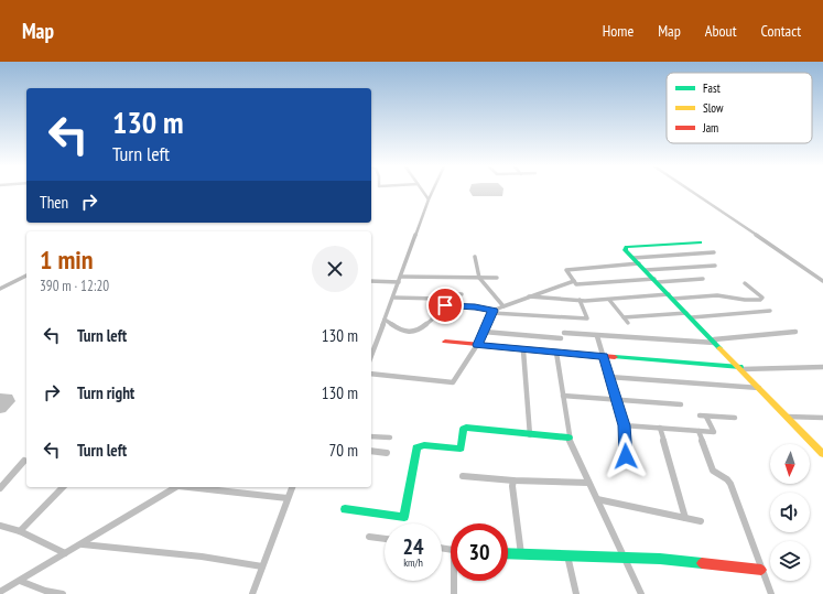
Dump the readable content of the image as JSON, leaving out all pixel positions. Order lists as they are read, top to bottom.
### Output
{
  "legend": ["Fast", "Slow", "Jam"],
  "north": "bottom",
  "page": {
    "header": "Map",
    "nav": [
      "Home",
      "Map",
      "About",
      "Contact"
    ],
    "turn": ["130 m", "Turn left"],
    "then": "Then",
    "heading": ["1 min", "390 m · 12:20"],
    "list": [
      {
        "name": "Turn left",
        "value": "130 m"
      },
      {
        "name": "Turn right",
        "value": "130 m"
      },
      {
        "name": "Turn left",
        "value": "70 m"
      }
    ],
    "speed": "24 km/h",
    "limit": "30"
  }
}
